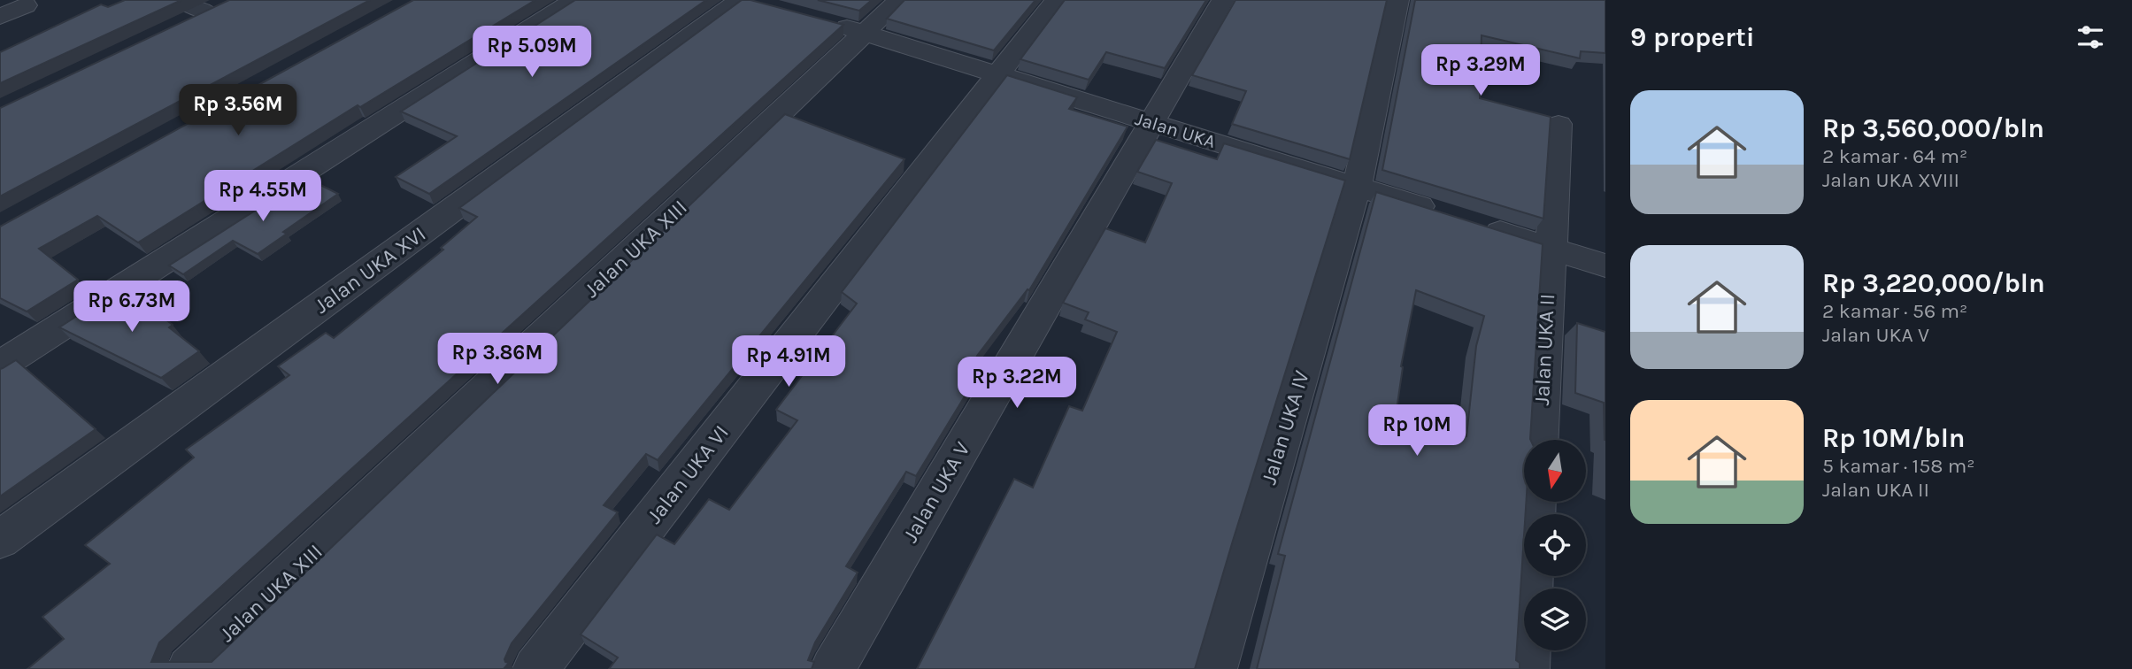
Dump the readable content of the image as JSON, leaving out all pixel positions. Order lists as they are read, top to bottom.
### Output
{
  "streets": {
    "street": [
      "Jalan UKA",
      "Jalan UKA XIII",
      "Jalan UKA XVI",
      "Jalan UKA II",
      "Jalan UKA IV",
      "Jalan UKA VI",
      "Jalan UKA V"
    ]
  },
  "crossings": [
    ["Jalan UKA", "Jalan UKA XIII"],
    ["Jalan UKA", "Jalan UKA II"],
    ["Jalan UKA", "Jalan UKA IV"],
    ["Jalan UKA", "Jalan UKA VI"],
    ["Jalan UKA", "Jalan UKA V"]
  ],
  "north": "bottom",
  "page": {
    "heading": "9 properti",
    "price": [
      "Rp 5.09M",
      "Rp 3.29M",
      "Rp 3.56M",
      "Rp 4.55M",
      "Rp 6.73M",
      "Rp 3.86M",
      "Rp 4.91M",
      "Rp 3.22M",
      "Rp 10M"
    ],
    "list": [
      {
        "name": "Rp 3,560,000/bln",
        "note": "2 kamar · 64 m² · Jalan UKA XVIII"
      },
      {
        "name": "Rp 3,220,000/bln",
        "note": "2 kamar · 56 m² · Jalan UKA V"
      },
      {
        "name": "Rp 10M/bln",
        "note": "5 kamar · 158 m² · Jalan UKA II"
      }
    ]
  }
}
